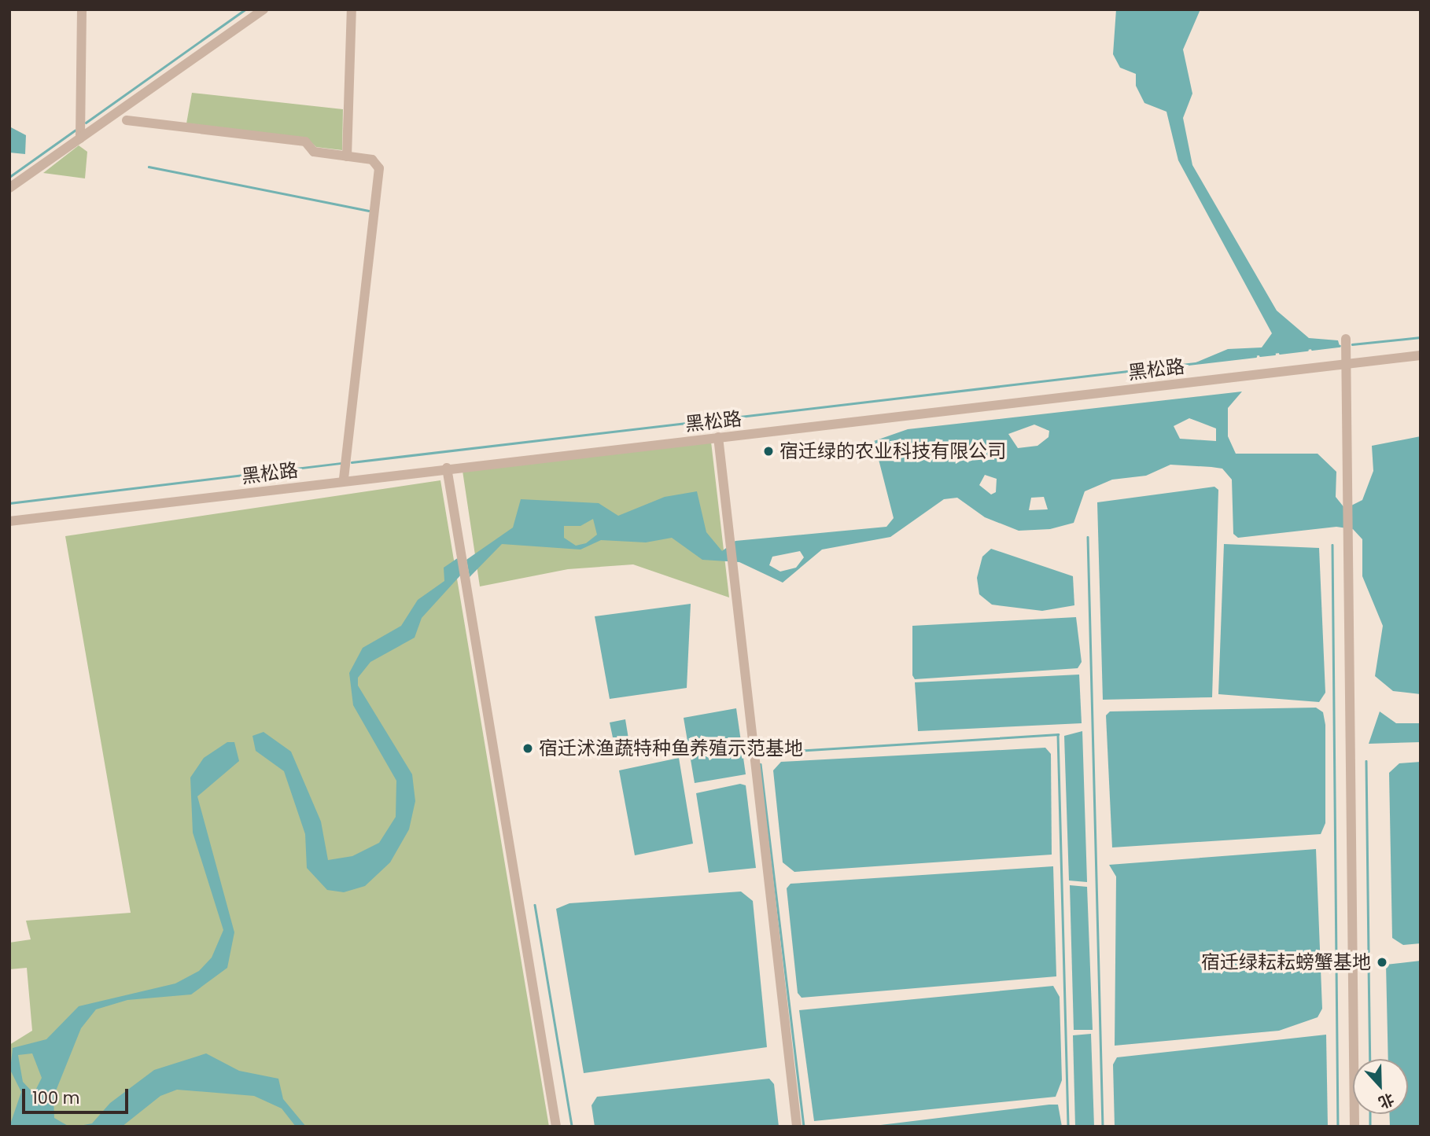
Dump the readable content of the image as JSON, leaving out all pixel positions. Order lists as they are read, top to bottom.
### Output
{
  "streets": {
    "street": ["黑松路"]
  },
  "places": ["宿迁绿的农业科技有限公司", "宿迁沭渔蔬特种鱼养殖示范基地", "宿迁绿耘耘螃蟹基地"],
  "scale_bar": "100 m",
  "north": "bottom"
}
